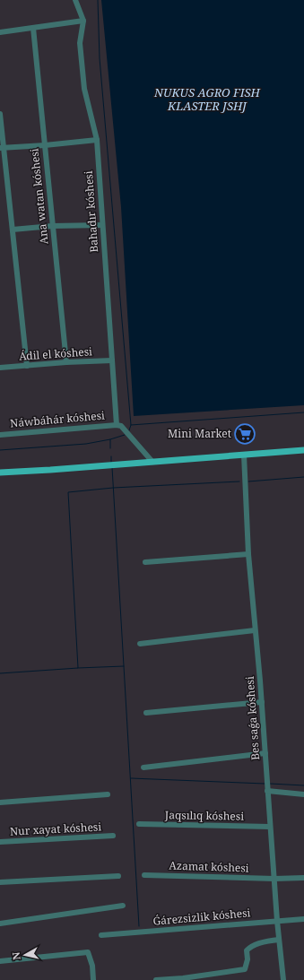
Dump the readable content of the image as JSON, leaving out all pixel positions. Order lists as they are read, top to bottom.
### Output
{
  "streets": {
    "street": [
      "Ana watan kóshesi",
      "Bahadır kóshesi",
      "Ádil el kóshesi",
      "Náwbáhár kóshesi",
      "Bes saǵa kóshesi",
      "Jaqsılıq kóshesi",
      "Nur xayat kóshesi",
      "Azamat kóshesi",
      "Ǵárezsizlik kóshesi"
    ]
  },
  "crossings": [
    ["Ana watan kóshesi", "Ádil el kóshesi"],
    ["Bahadır kóshesi", "Ádil el kóshesi"],
    ["Bahadır kóshesi", "Náwbáhár kóshesi"],
    ["Bes saǵa kóshesi", "Jaqsılıq kóshesi"],
    ["Bes saǵa kóshesi", "Azamat kóshesi"],
    ["Bes saǵa kóshesi", "Ǵárezsizlik kóshesi"]
  ],
  "water": ["NUKUS AGRO FISH KLASTER JSHJ"],
  "places": {
    "supermarket": ["Mini Market"]
  },
  "north": "left"
}
